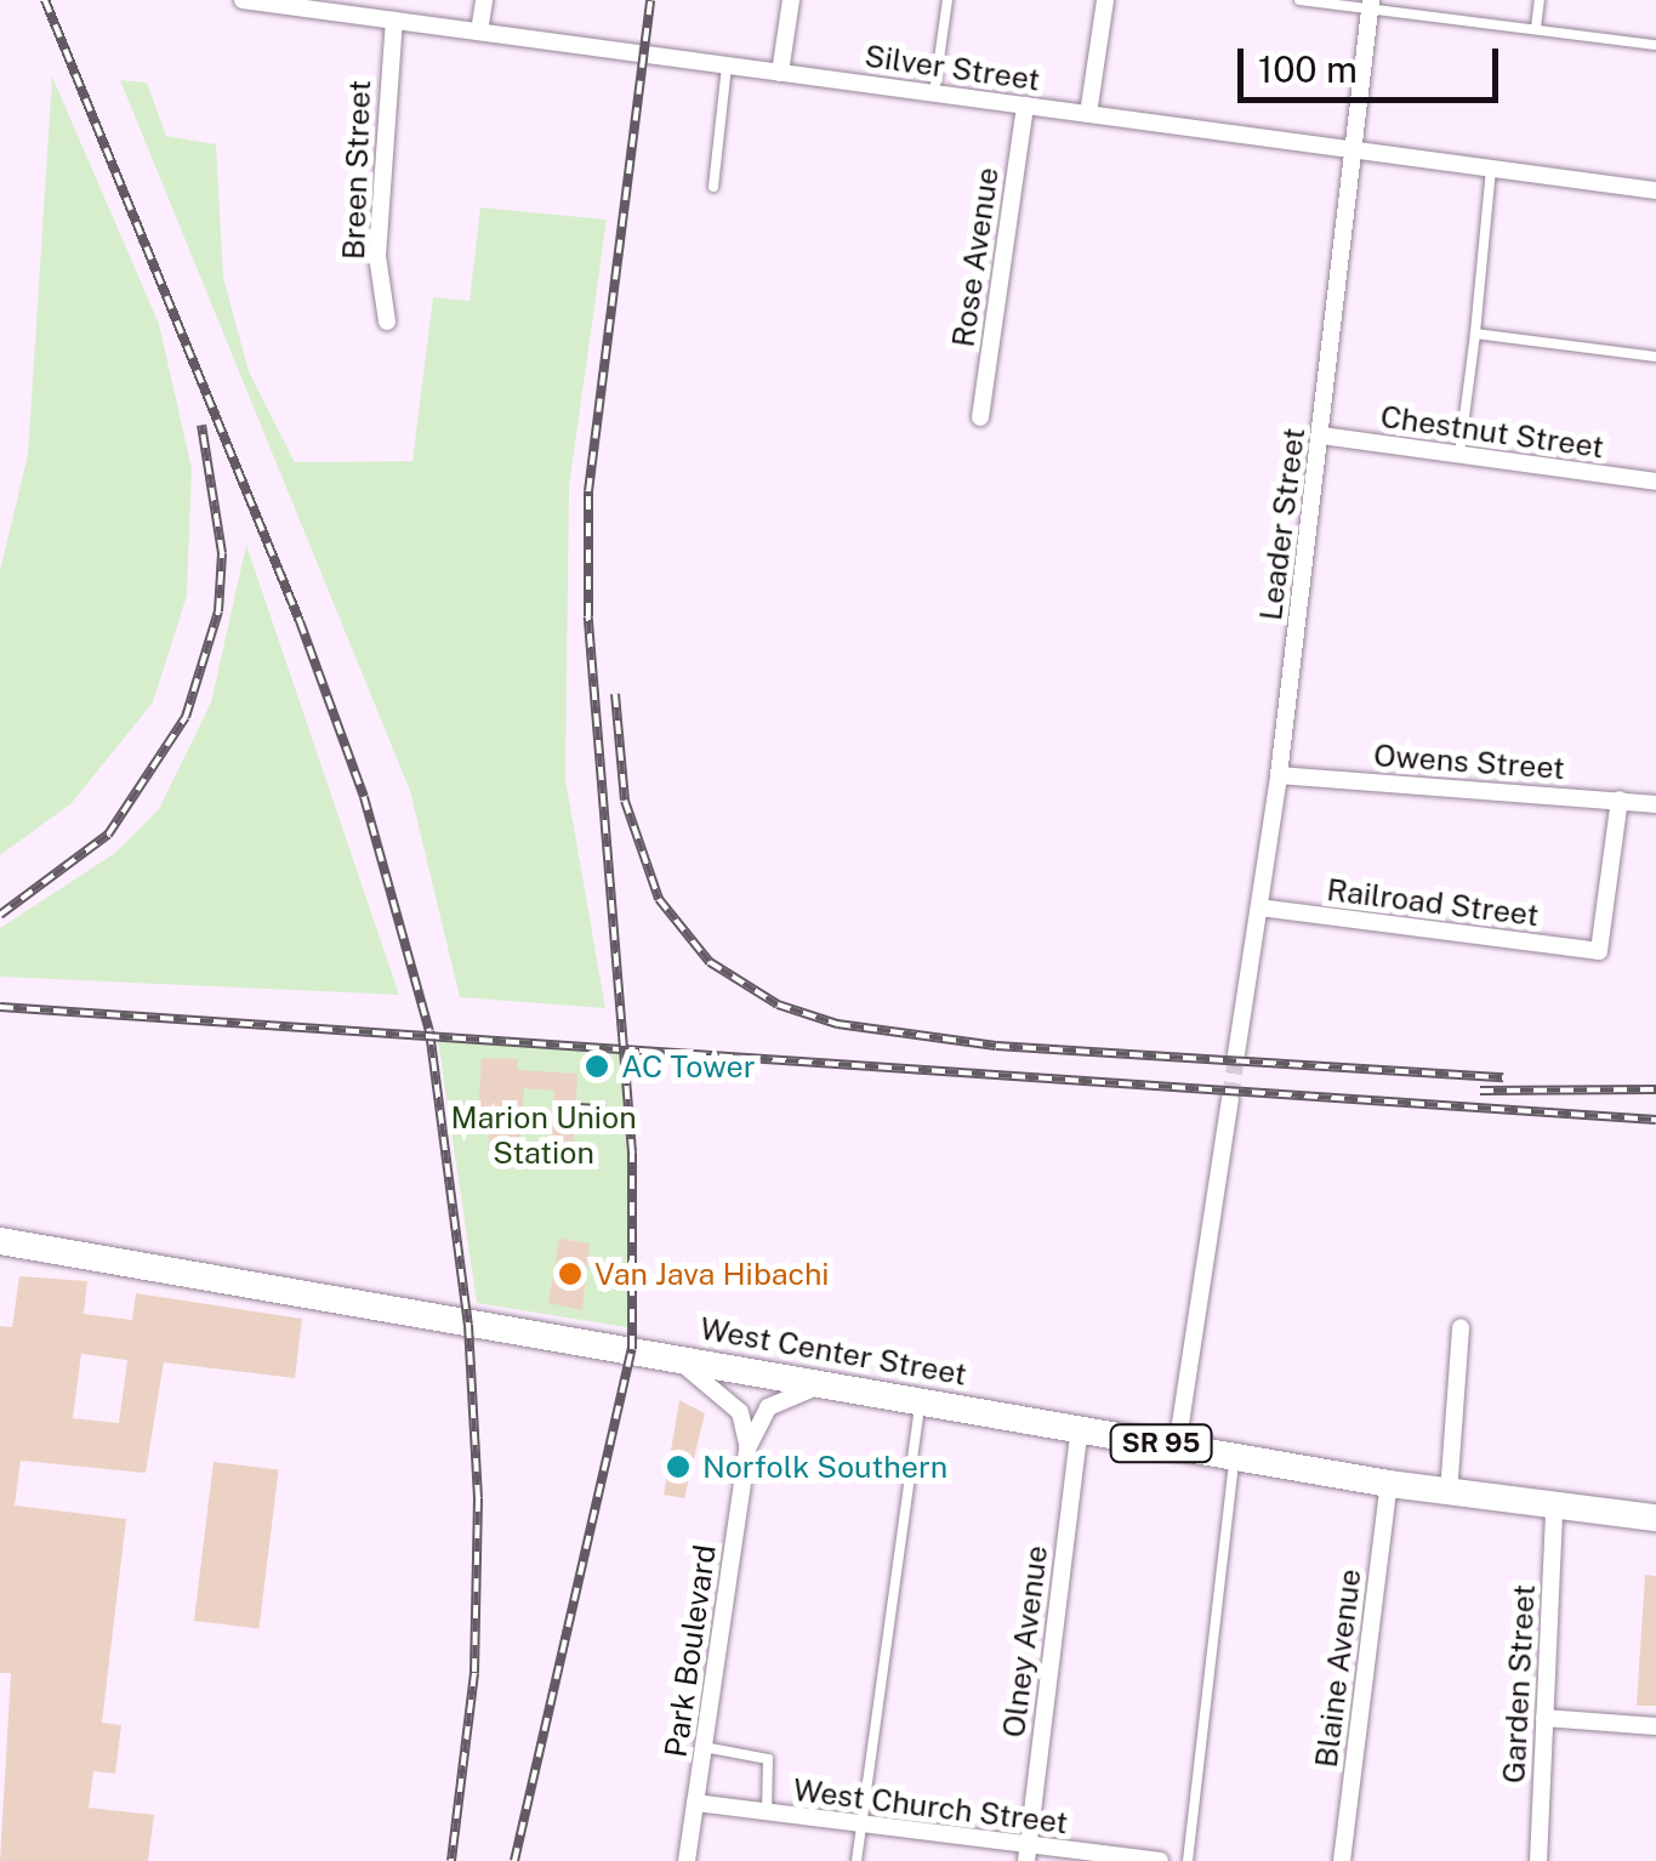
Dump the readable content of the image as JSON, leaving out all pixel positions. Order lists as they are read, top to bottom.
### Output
{
  "streets": {
    "main road": ["West Center Street", "SR 95"],
    "street": [
      "Silver Street",
      "Breen Street",
      "Rose Avenue",
      "Chestnut Street",
      "Leader Street",
      "Owens Street",
      "Railroad Street",
      "Olney Avenue",
      "Park Boulevard",
      "Blaine Avenue",
      "Garden Street",
      "West Church Street"
    ]
  },
  "crossings": [
    ["Silver Street", "Breen Street"],
    ["Silver Street", "Rose Avenue"],
    ["Silver Street", "Leader Street"],
    ["Chestnut Street", "Leader Street"],
    ["Leader Street", "Owens Street"],
    ["Leader Street", "Railroad Street"],
    ["Owens Street", "Railroad Street"],
    ["West Center Street", "Olney Avenue"],
    ["West Center Street", "Park Boulevard"],
    ["West Center Street", "Blaine Avenue"],
    ["West Center Street", "Garden Street"],
    ["Olney Avenue", "West Church Street"],
    ["Park Boulevard", "West Church Street"]
  ],
  "parks": ["Marion Union Station"],
  "places": ["AC Tower", "Van Java Hibachi", "Norfolk Southern"],
  "scale_bar": "100 m"
}
